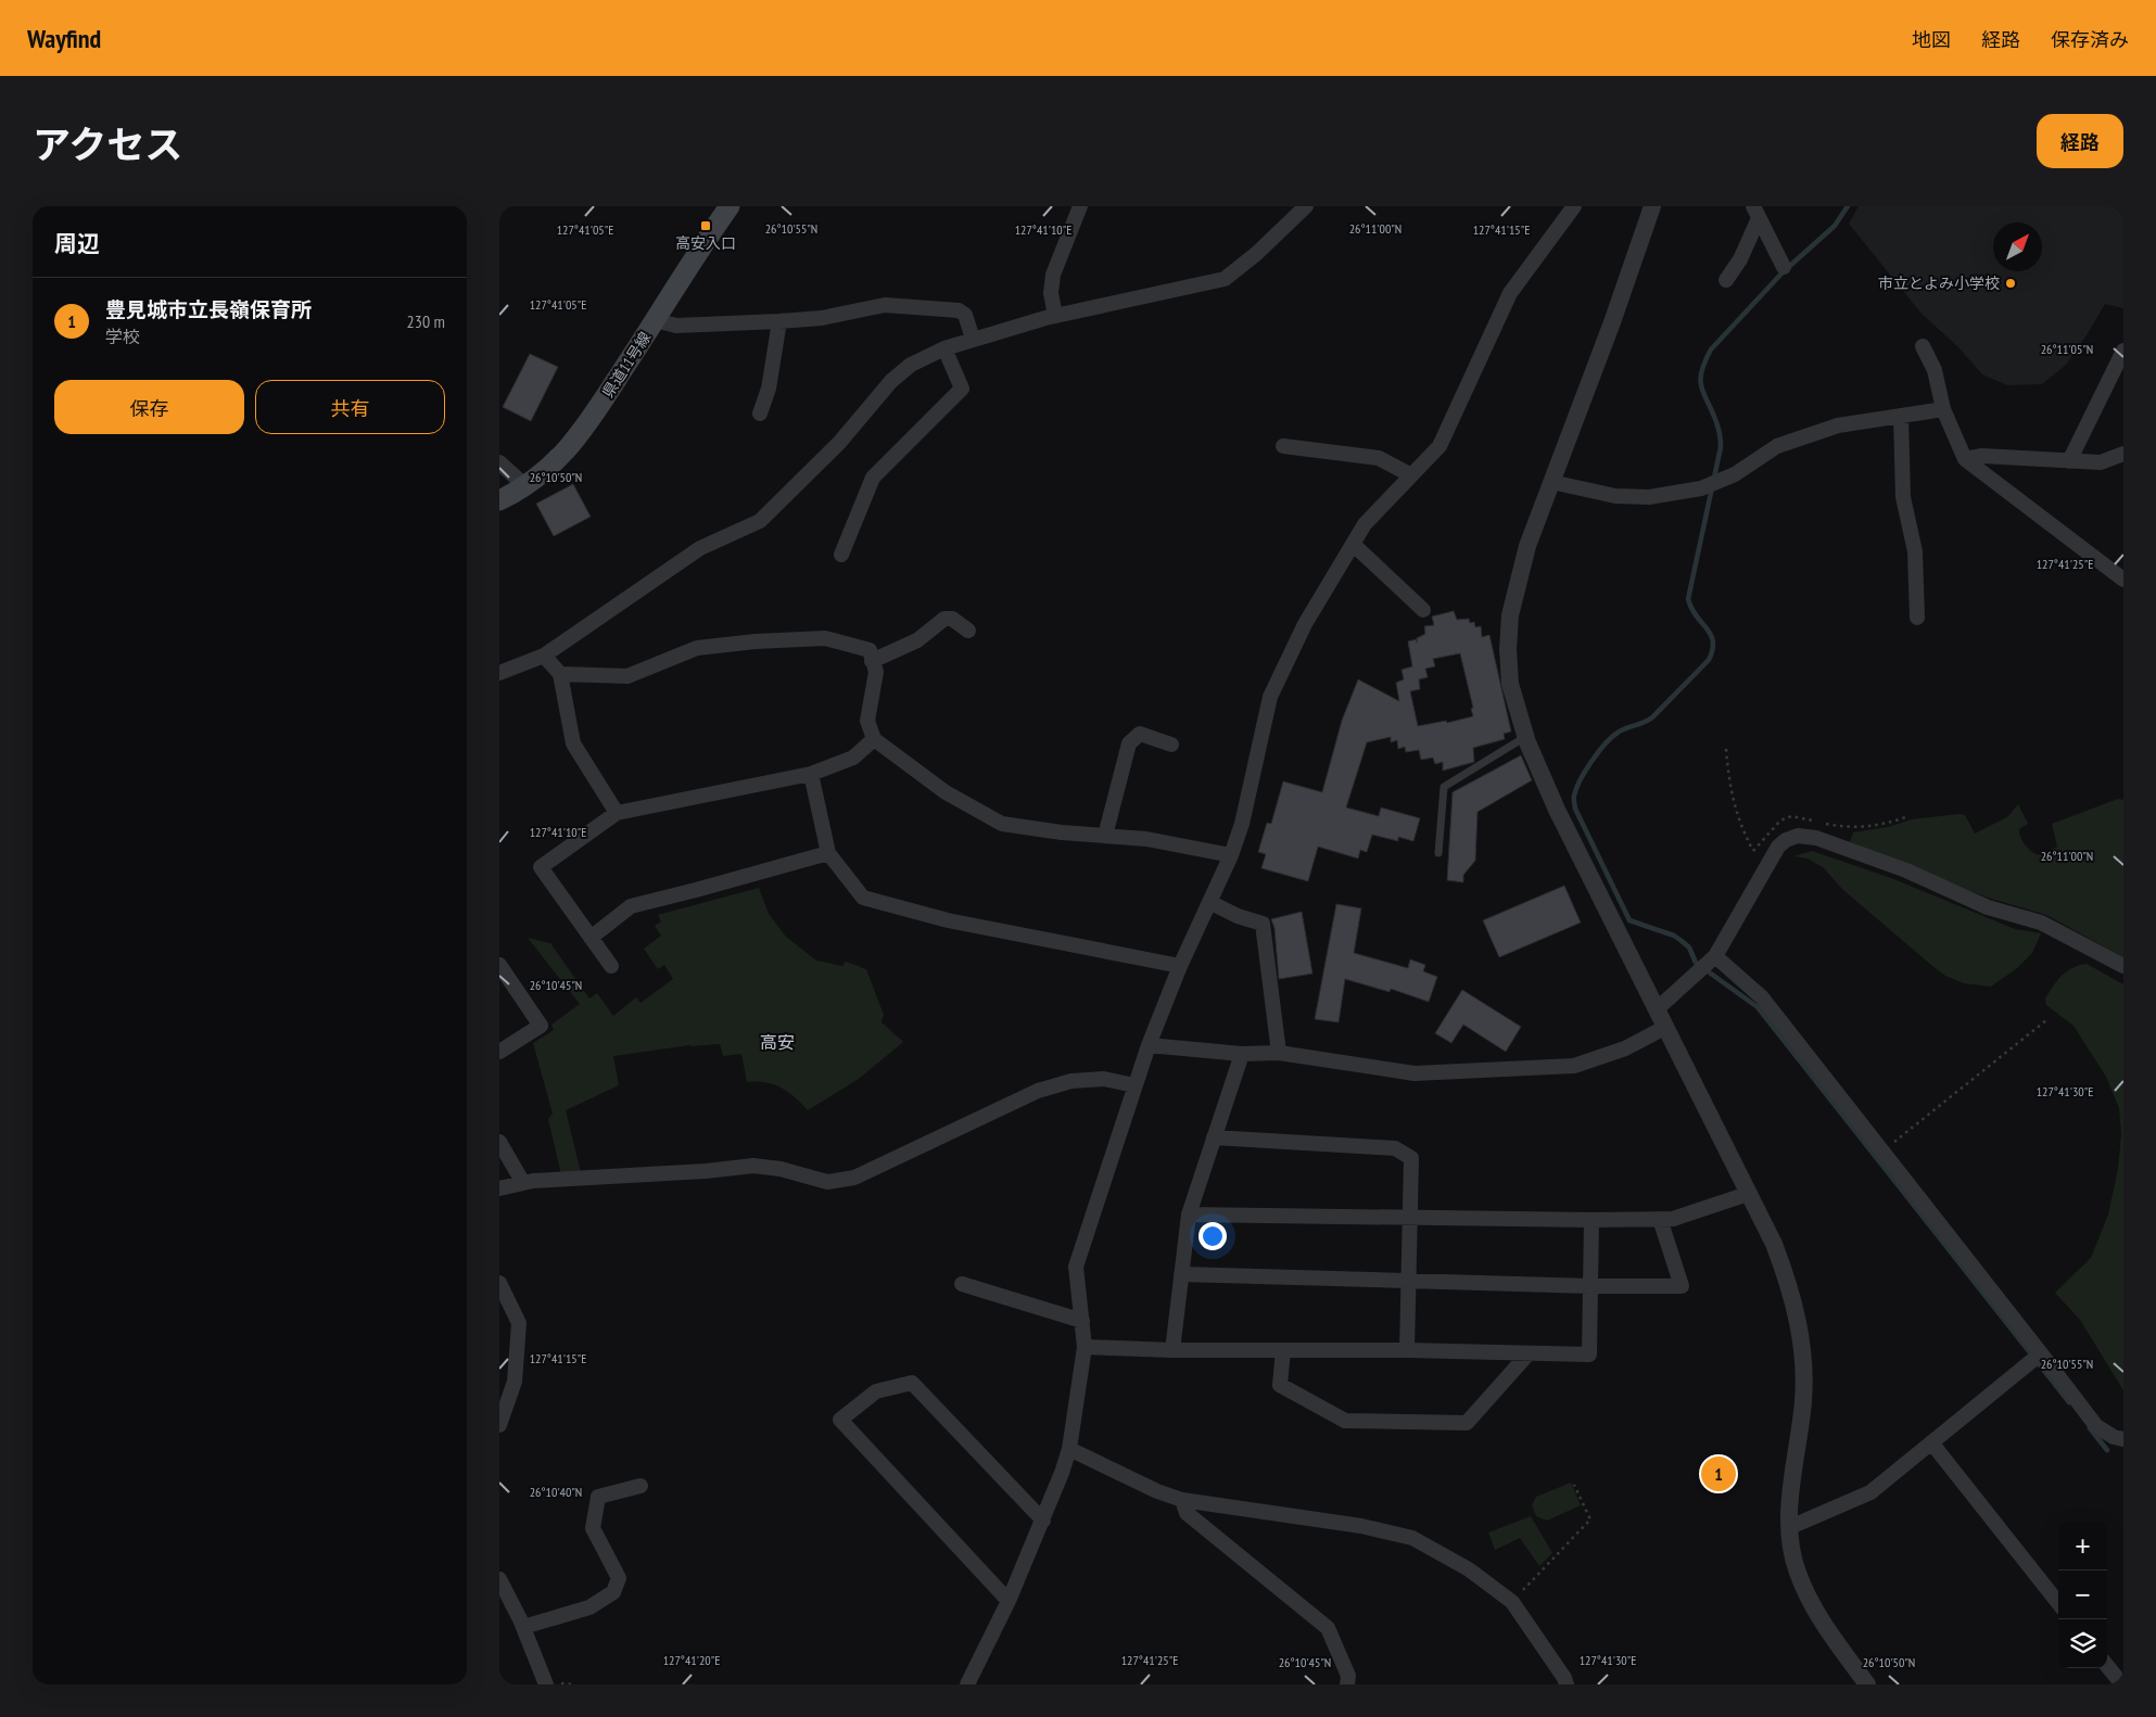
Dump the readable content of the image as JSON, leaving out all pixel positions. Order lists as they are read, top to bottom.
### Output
{
  "streets": {
    "main road": ["県道11号線"]
  },
  "districts": ["高安"],
  "places": {
    "transit": ["高安入口"],
    "other": ["市立とよみ小学校"]
  },
  "north": "top right",
  "page": {
    "header": "Wayfind",
    "nav": ["地図", "経路", "保存済み"],
    "title": "アクセス",
    "buttons": [
      "経路",
      ["保存", "共有"]
    ],
    "heading": "周辺",
    "list": [
      {
        "mark": "1",
        "name": "豊見城市立長嶺保育所",
        "note": "学校",
        "value": "230 m"
      }
    ],
    "pins": "1",
    "map_buttons": ["+", "−"]
  },
  "coordinates": [
    "26°10'55\"N",
    "26°11'00\"N",
    "127°41'05\"E",
    "127°41'10\"E",
    "127°41'15\"E",
    "26°11'05\"N",
    "26°10'50\"N",
    "127°41'25\"E",
    "26°10'45\"N",
    "127°41'30\"E",
    "26°10'40\"N",
    "127°41'20\"E"
  ]
}
